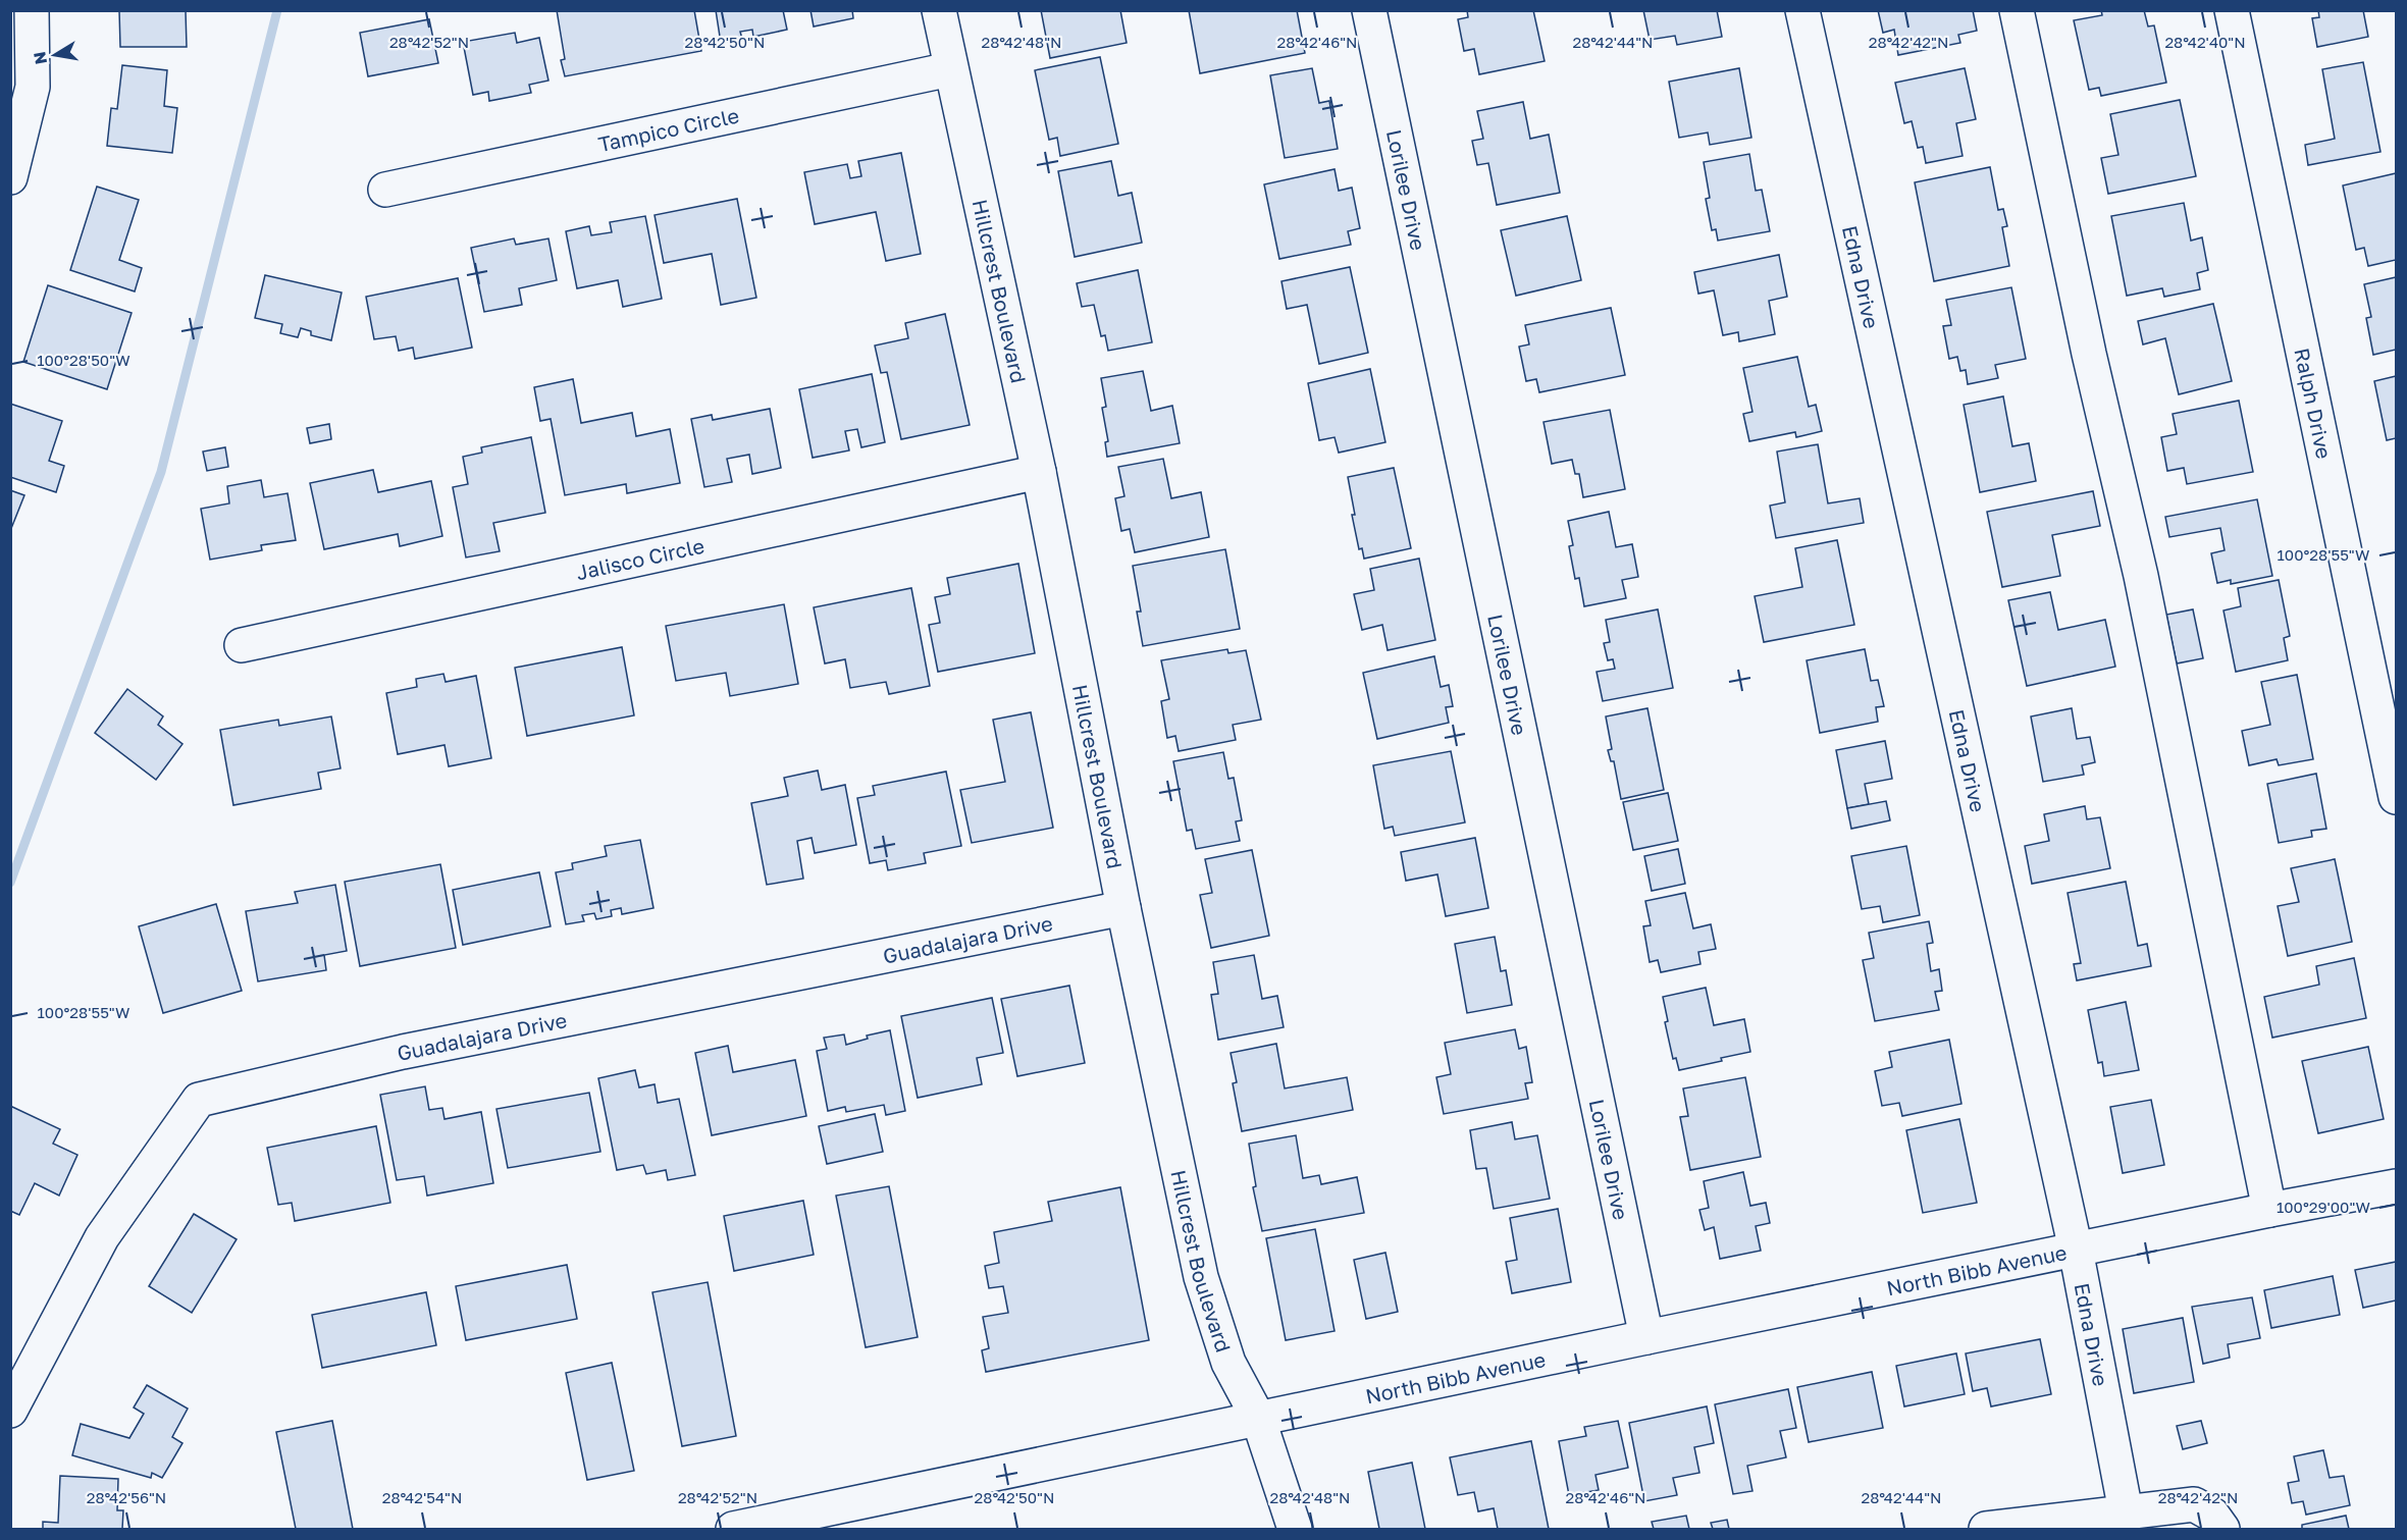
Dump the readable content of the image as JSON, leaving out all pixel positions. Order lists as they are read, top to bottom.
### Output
{
  "streets": {
    "street": [
      "Tampico Circle",
      "Lorilee Drive",
      "Edna Drive",
      "Hillcrest Boulevard",
      "Ralph Drive",
      "Jalisco Circle",
      "Guadalajara Drive",
      "North Bibb Avenue"
    ]
  },
  "crossings": [
    ["Tampico Circle", "Hillcrest Boulevard"],
    ["Lorilee Drive", "North Bibb Avenue"],
    ["Edna Drive", "North Bibb Avenue"],
    ["Hillcrest Boulevard", "Jalisco Circle"],
    ["Hillcrest Boulevard", "Guadalajara Drive"],
    ["Hillcrest Boulevard", "North Bibb Avenue"]
  ],
  "north": "left",
  "coordinates": [
    "28°42'52\"N",
    "28°42'50\"N",
    "28°42'48\"N",
    "28°42'46\"N",
    "28°42'44\"N",
    "28°42'42\"N",
    "28°42'40\"N",
    "100°28'50\"W",
    "100°28'55\"W",
    "100°29'00\"W",
    "28°42'56\"N",
    "28°42'54\"N"
  ]
}
